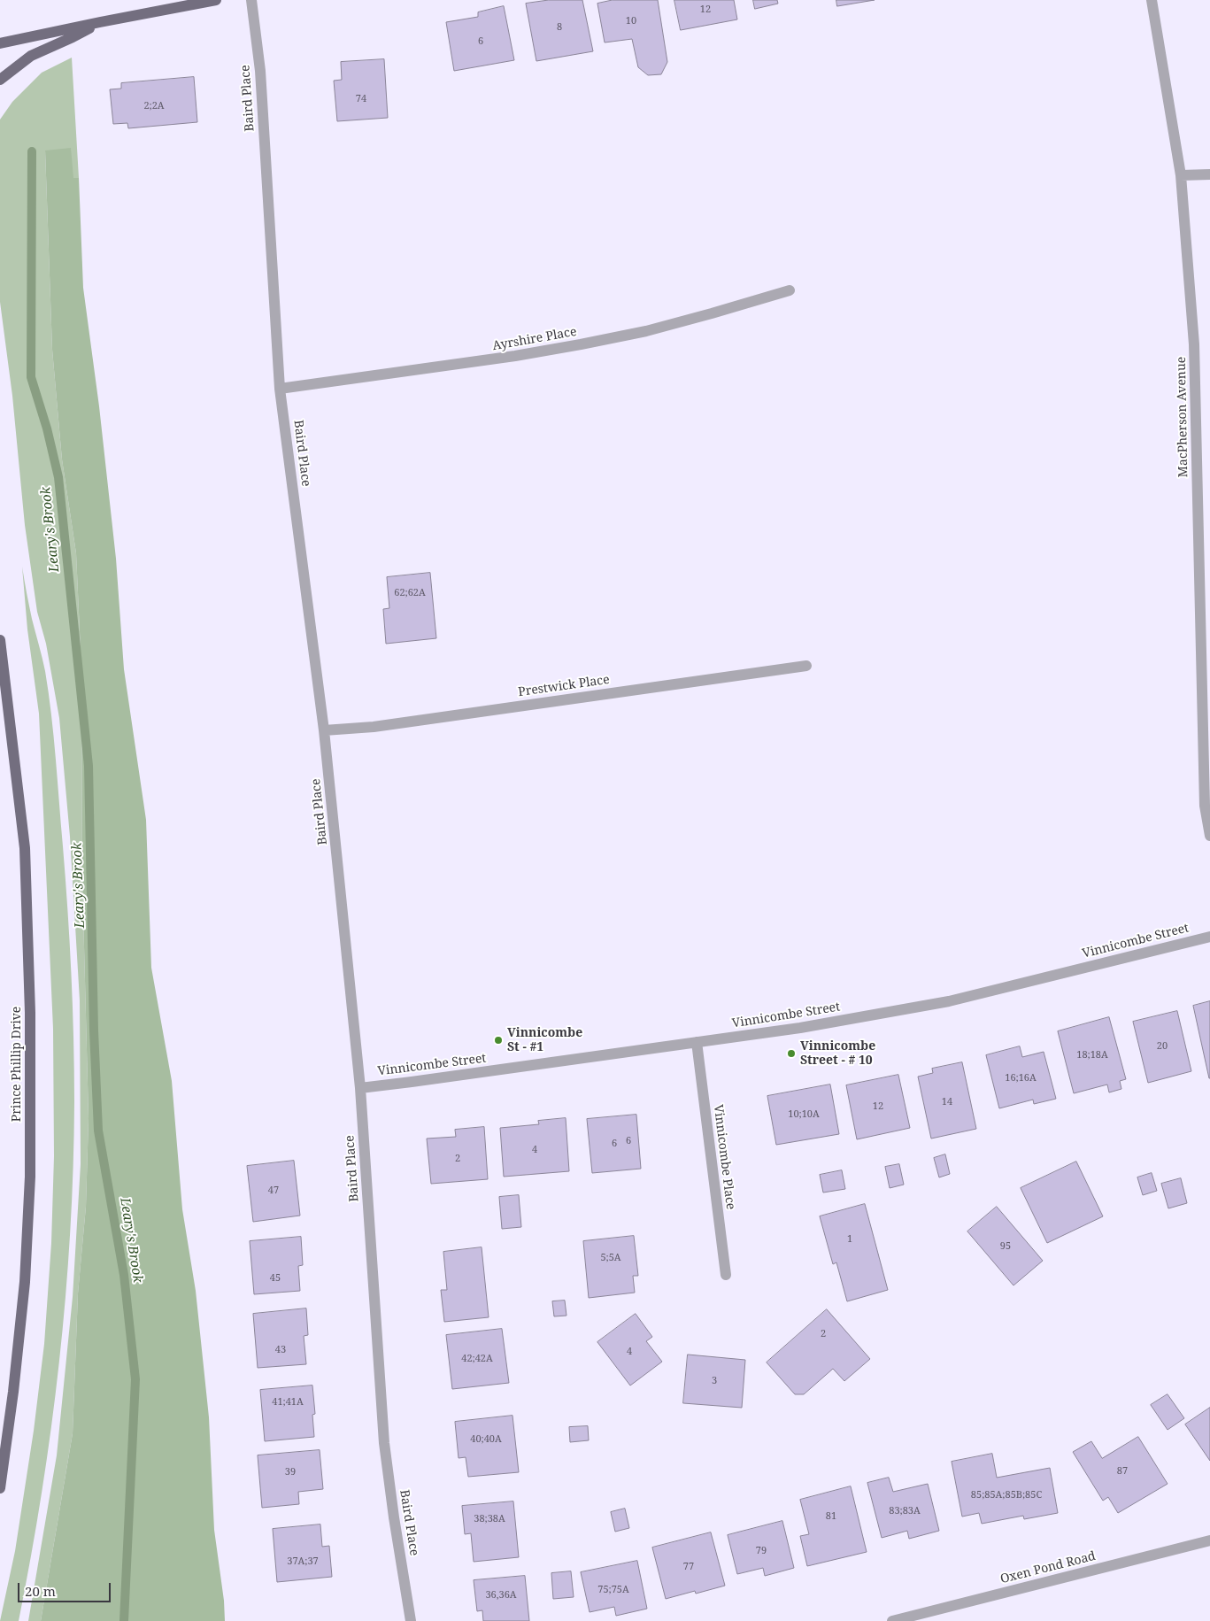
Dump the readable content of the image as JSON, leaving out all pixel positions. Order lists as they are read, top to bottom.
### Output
{
  "streets": {
    "main road": ["Prince Phillip Drive"],
    "street": [
      "Baird Place",
      "Ayrshire Place",
      "MacPherson Avenue",
      "Prestwick Place",
      "Vinnicombe Street",
      "Vinnicombe Place",
      "Oxen Pond Road"
    ]
  },
  "crossings": [
    ["Baird Place", "Ayrshire Place"],
    ["Baird Place", "Prestwick Place"],
    ["Baird Place", "Vinnicombe Street"],
    ["Vinnicombe Street", "Vinnicombe Place"]
  ],
  "water": ["Leary's Brook"],
  "places": ["Vinnicombe St - #1", "Vinnicombe Street - # 10"],
  "house_numbers": [
    "12",
    "10",
    "8",
    "6",
    "74",
    "2;2A",
    "62;62A",
    "20",
    "18;18A",
    "16;16A",
    "14",
    "12",
    "10;10A",
    "6",
    "6",
    "4",
    "2",
    "47",
    "1",
    "95",
    "5;5A",
    "45",
    "2",
    "43",
    "4",
    "42;42A",
    "3",
    "41;41A",
    "40;40A",
    "87",
    "39",
    "85;85A;85B;85C",
    "83;83A",
    "81",
    "38;38A",
    "79",
    "37A;37",
    "77",
    "75;75A",
    "36,36A"
  ],
  "scale_bar": "20 m"
}
